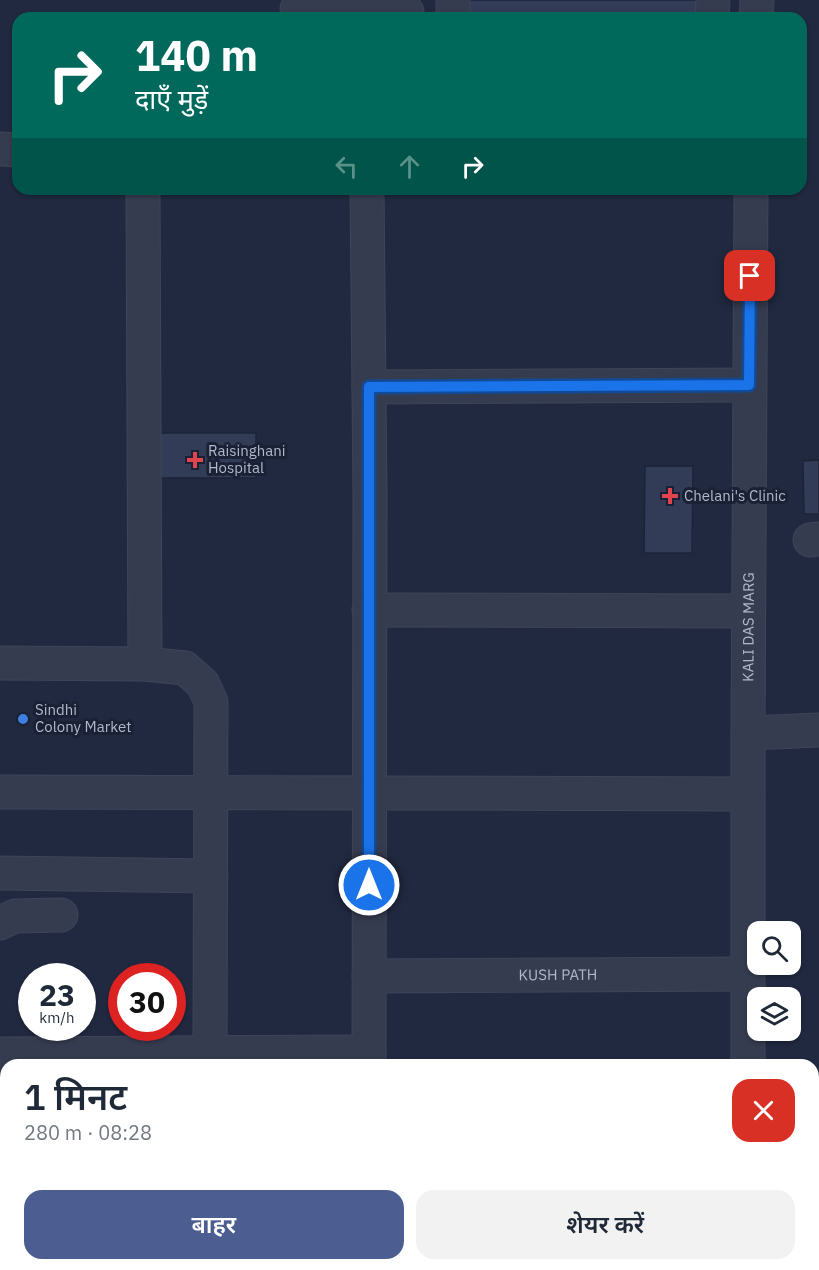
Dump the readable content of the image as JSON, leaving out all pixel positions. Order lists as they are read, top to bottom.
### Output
{
  "streets": {
    "street": ["KALI DAS MARG", "KUSH PATH"]
  },
  "places": {
    "health": ["Raisinghani Hospital", "Chelani's Clinic"],
    "other": ["Sindhi Colony Market"]
  },
  "page": {
    "turn": ["140 m", "दाएँ मुड़ें"],
    "speed": "23 km/h",
    "limit": "30",
    "heading": ["1 मिनट", "280 m · 08:28"],
    "buttons": ["बाहर", "शेयर करें"]
  }
}
